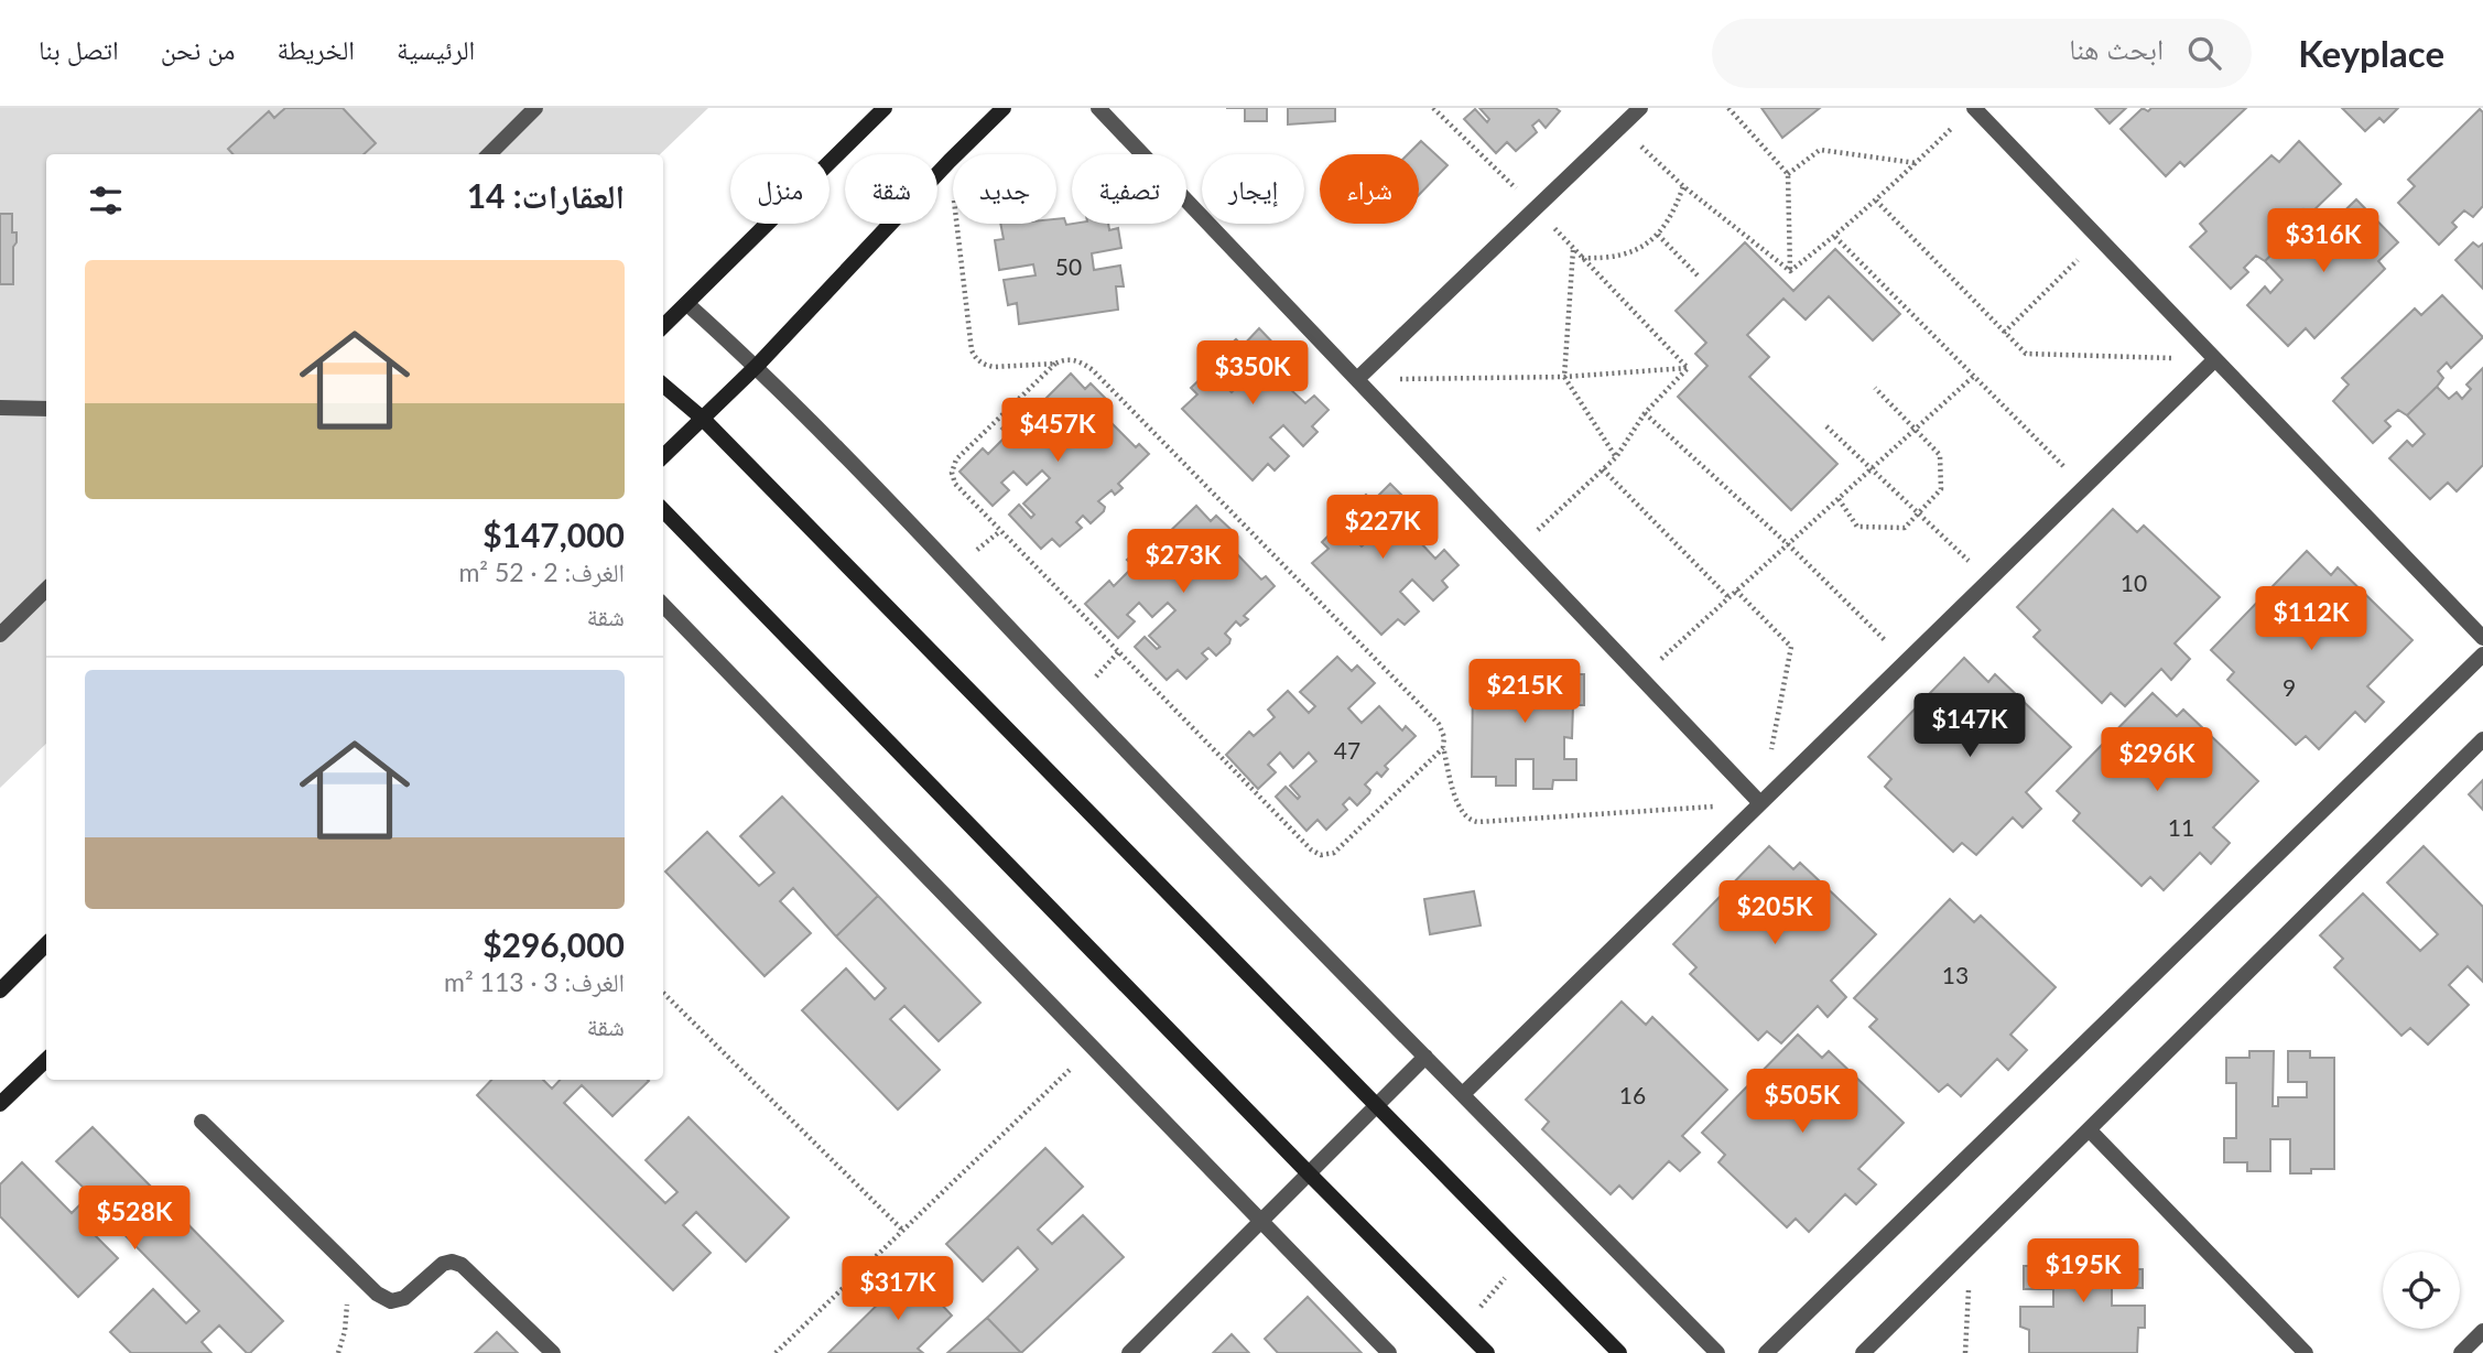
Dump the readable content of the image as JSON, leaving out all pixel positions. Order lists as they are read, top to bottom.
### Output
{
  "house_numbers": [
    "50",
    "10",
    "9",
    "47",
    "11",
    "13",
    "16"
  ],
  "page": {
    "header": "Keyplace",
    "search": "ابحث هنا",
    "nav": [
      "الرئيسية",
      "الخريطة",
      "من نحن",
      "اتصل بنا"
    ],
    "chip": [
      "شراء",
      "إيجار",
      "تصفية",
      "جديد",
      "شقة",
      "منزل"
    ],
    "heading": "العقارات: 14",
    "price": [
      "$316K",
      "$350K",
      "$457K",
      "$227K",
      "$273K",
      "$112K",
      "$215K",
      "$147K",
      "$296K",
      "$205K",
      "$505K",
      "$528K",
      "$195K",
      "$317K"
    ],
    "list": [
      {
        "name": "$147,000",
        "note": "الغرف: 2 · 52 m² · شقة"
      },
      {
        "name": "$296,000",
        "note": "الغرف: 3 · 113 m² · شقة"
      }
    ]
  }
}
